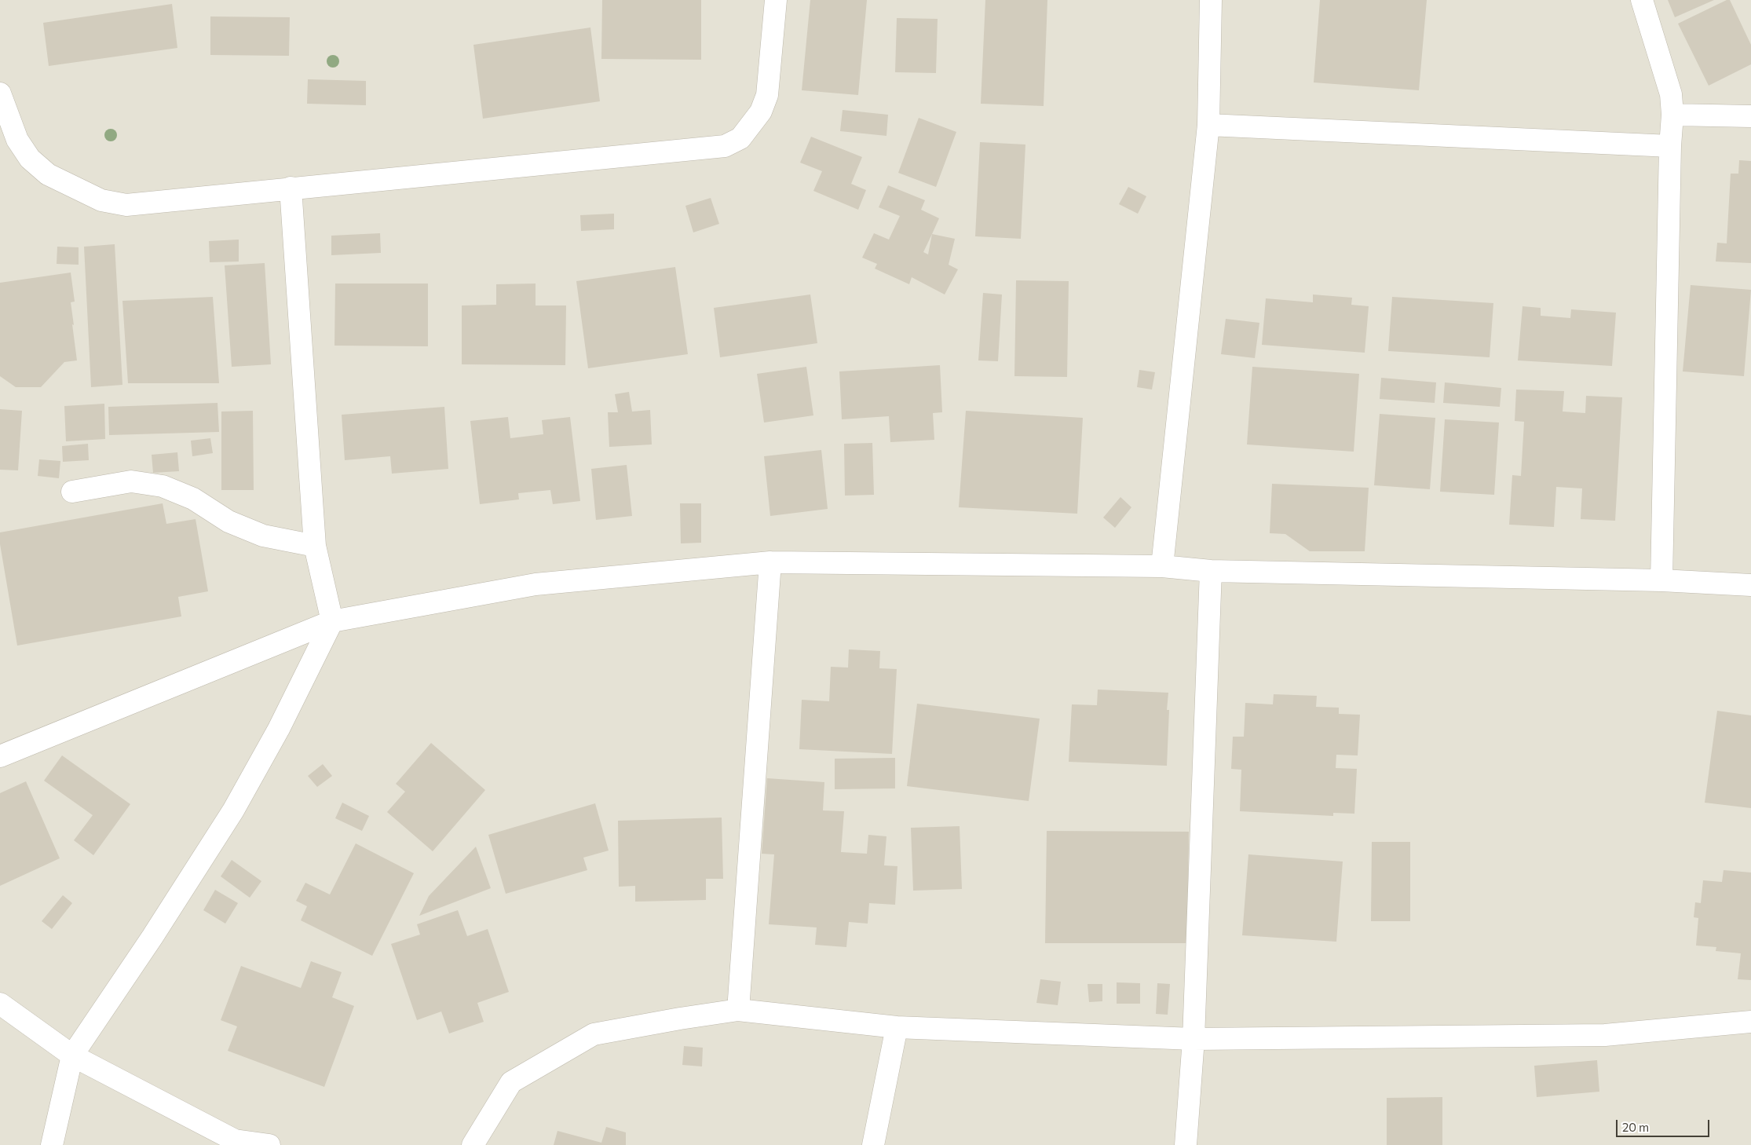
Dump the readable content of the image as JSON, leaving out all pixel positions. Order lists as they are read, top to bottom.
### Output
{
  "scale_bar": "20 m"
}
